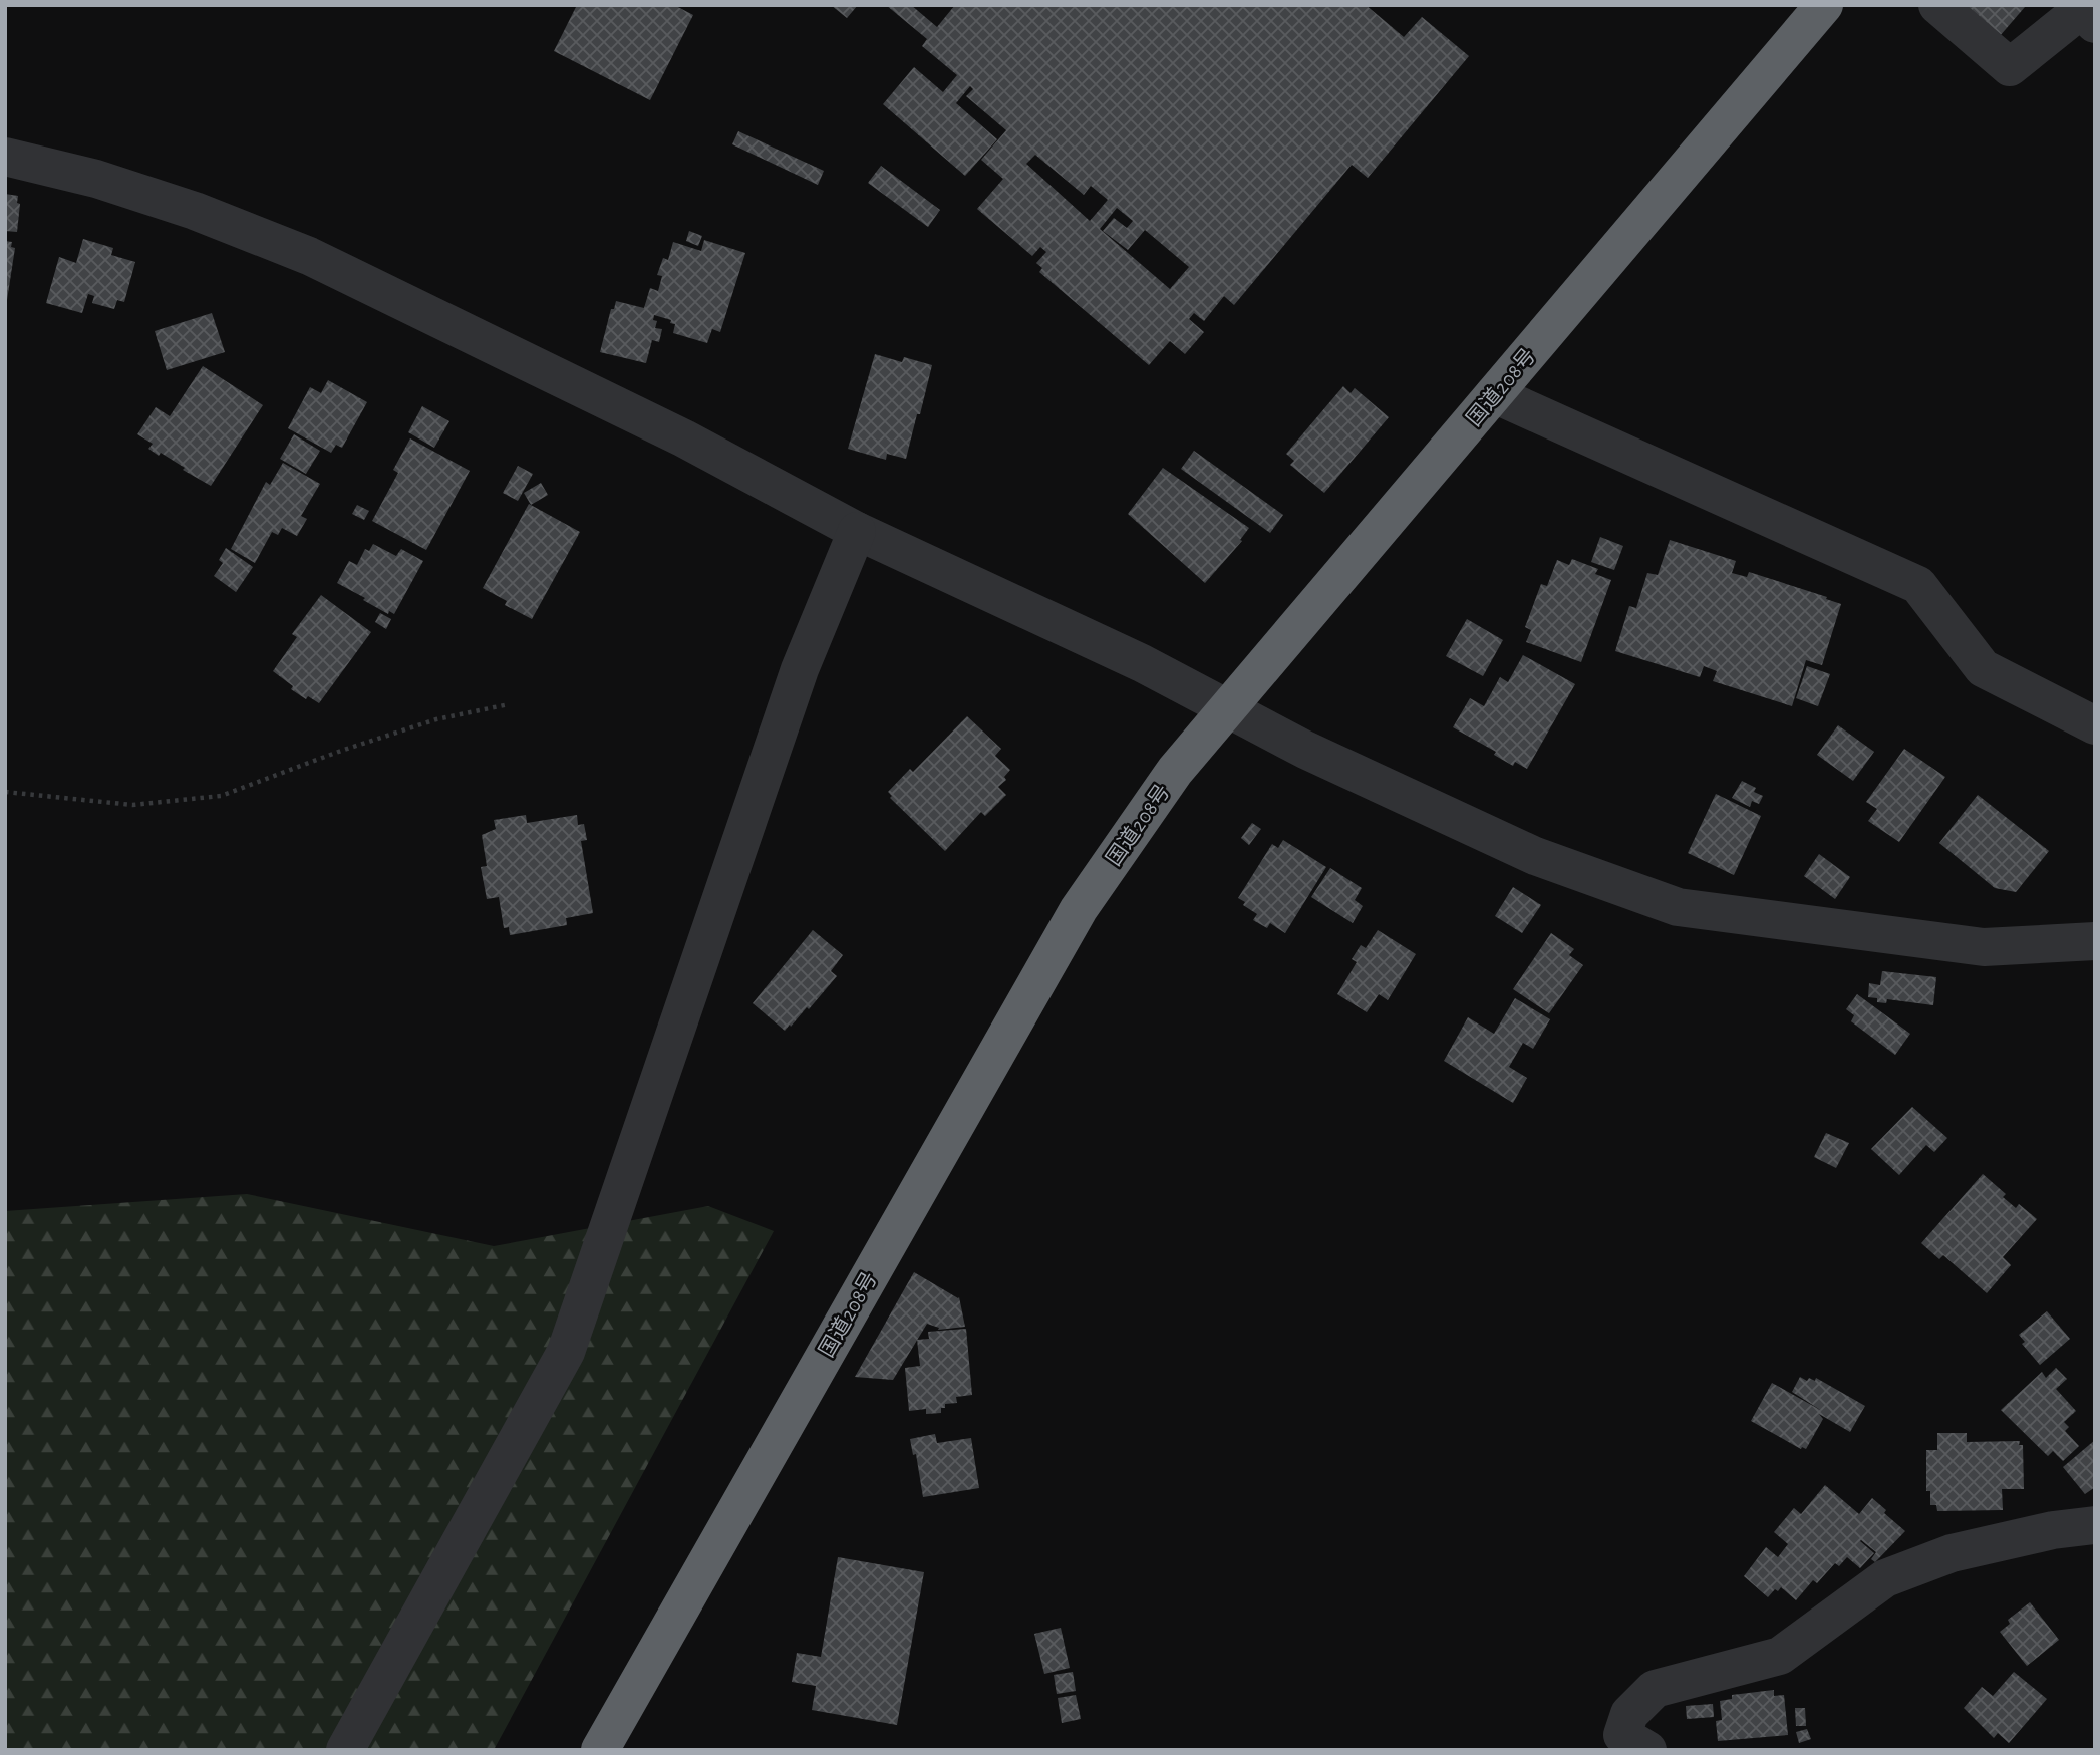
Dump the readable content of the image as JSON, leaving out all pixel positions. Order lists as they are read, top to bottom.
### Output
{
  "streets": {
    "highway": ["国道208号"]
  }
}
